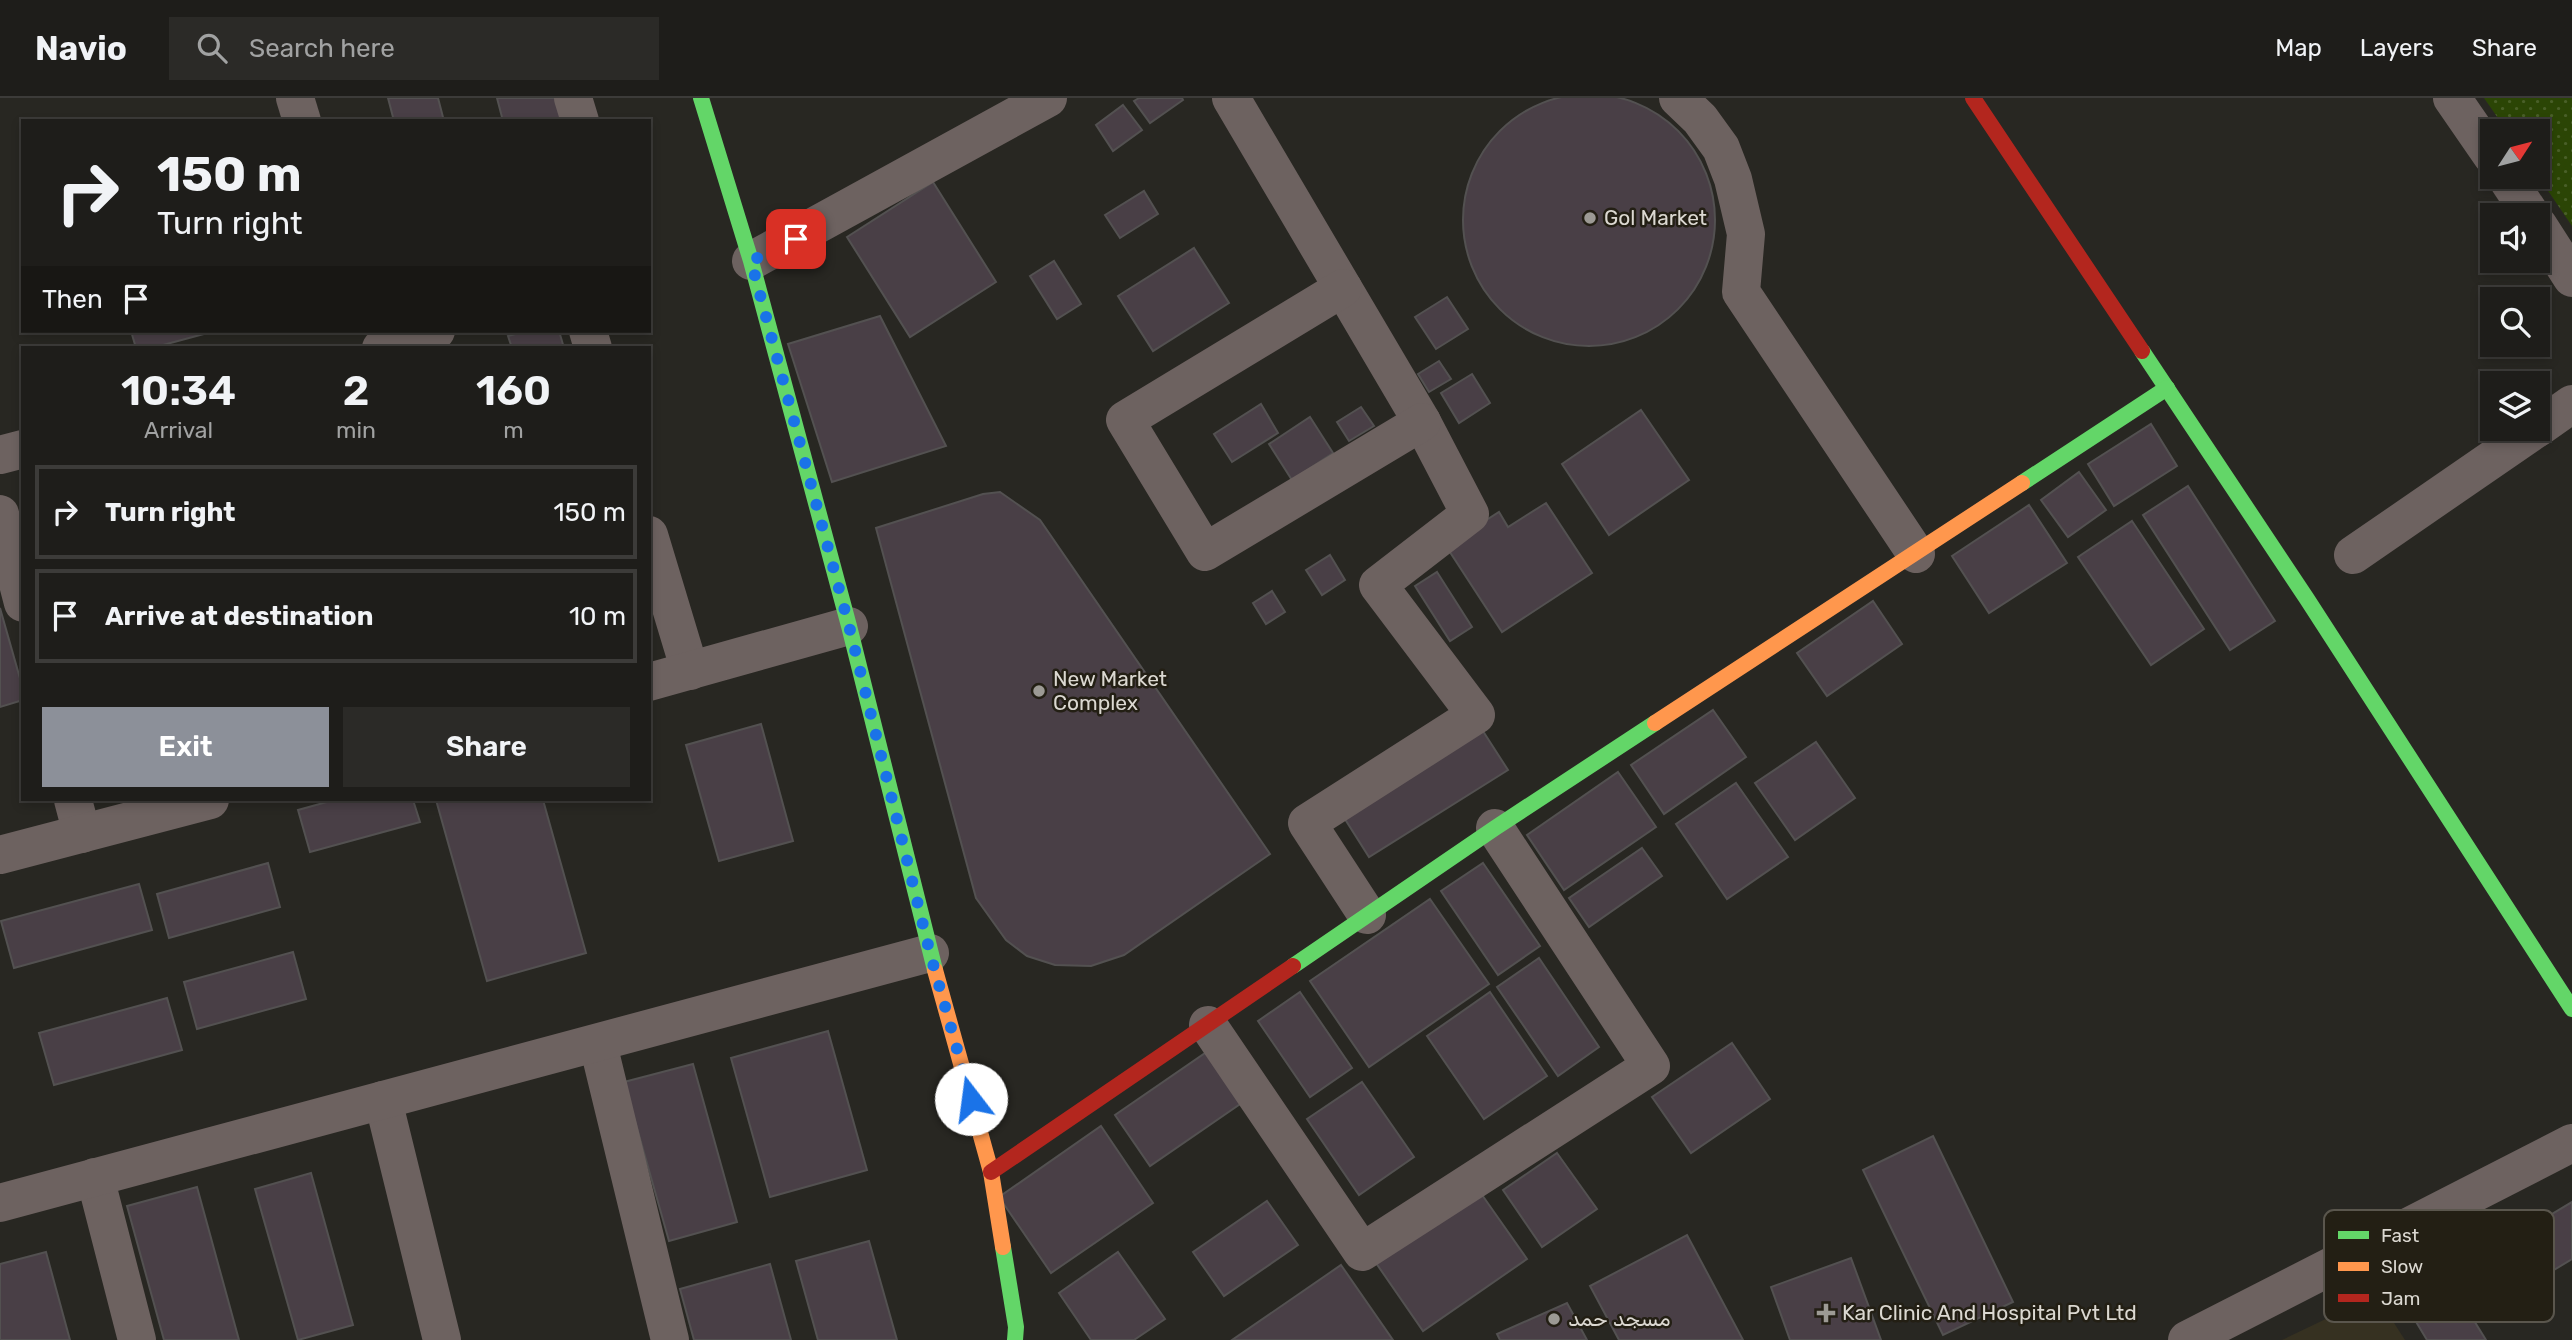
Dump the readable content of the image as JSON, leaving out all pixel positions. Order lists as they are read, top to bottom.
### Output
{
  "places": {
    "other": ["Gol Market", "New Market Complex", "مسجد حمد"],
    "health": ["Kar Clinic And Hospital Pvt Ltd"]
  },
  "legend": ["Fast", "Slow", "Jam"],
  "north": "top right",
  "page": {
    "header": "Navio",
    "search": "Search here",
    "nav": ["Map", "Layers", "Share"],
    "turn": ["150 m", "Turn right"],
    "then": "Then",
    "eta": [
      "10:34",
      "Arrival",
      "2",
      "min",
      "160",
      "m"
    ],
    "list": [
      {
        "name": "Turn right",
        "value": "150 m"
      },
      {
        "name": "Arrive at destination",
        "value": "10 m"
      }
    ],
    "buttons": ["Exit", "Share"]
  }
}
